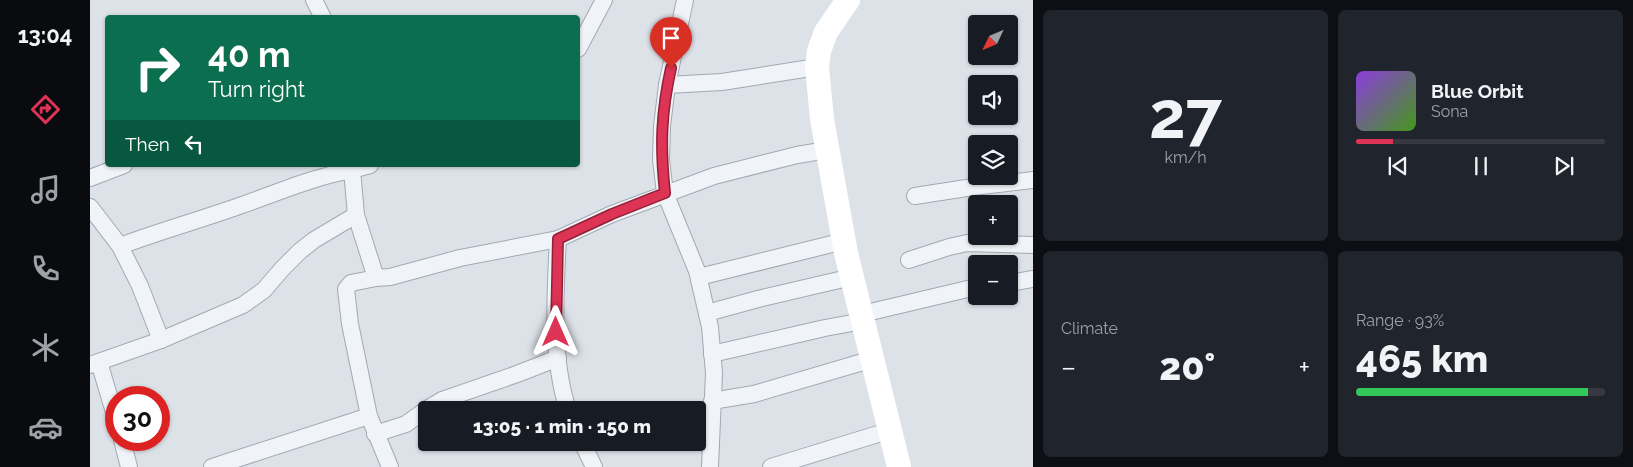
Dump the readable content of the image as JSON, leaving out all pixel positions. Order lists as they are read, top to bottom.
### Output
{
  "north": "bottom left",
  "page": {
    "tabs": "13:04",
    "tile": [
      ["27", "km/h"],
      "Climate",
      ["Range · 93%", "465 km"]
    ],
    "map_buttons": ["+", "−"],
    "turn": ["40 m", "Turn right"],
    "song": ["Blue Orbit", "Sona"],
    "then": "Then",
    "heat": ["−", "20°", "+"],
    "limit": "30",
    "trip": "13:05 · 1 min · 150 m"
  }
}
